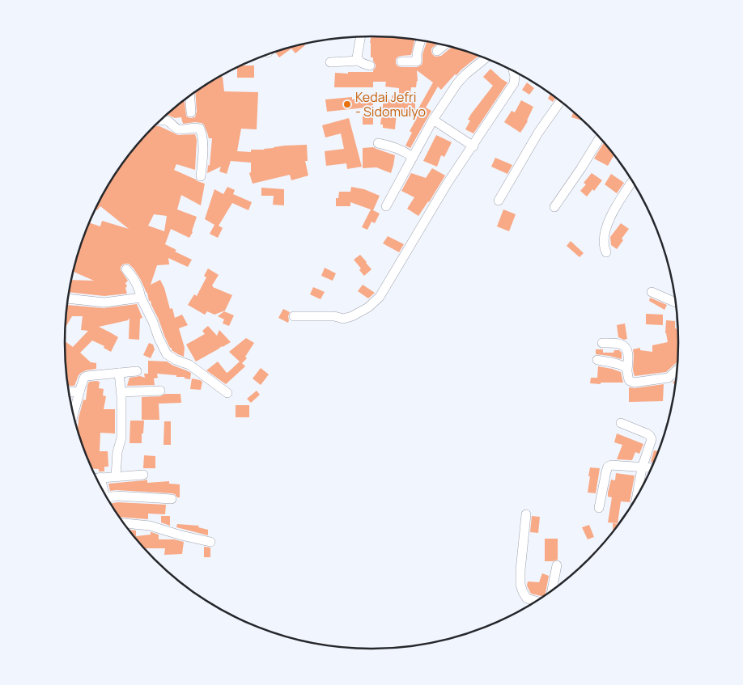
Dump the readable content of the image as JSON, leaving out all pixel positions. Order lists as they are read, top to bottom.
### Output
{
  "places": ["Kedai Jefri - Sidomulyo"]
}
